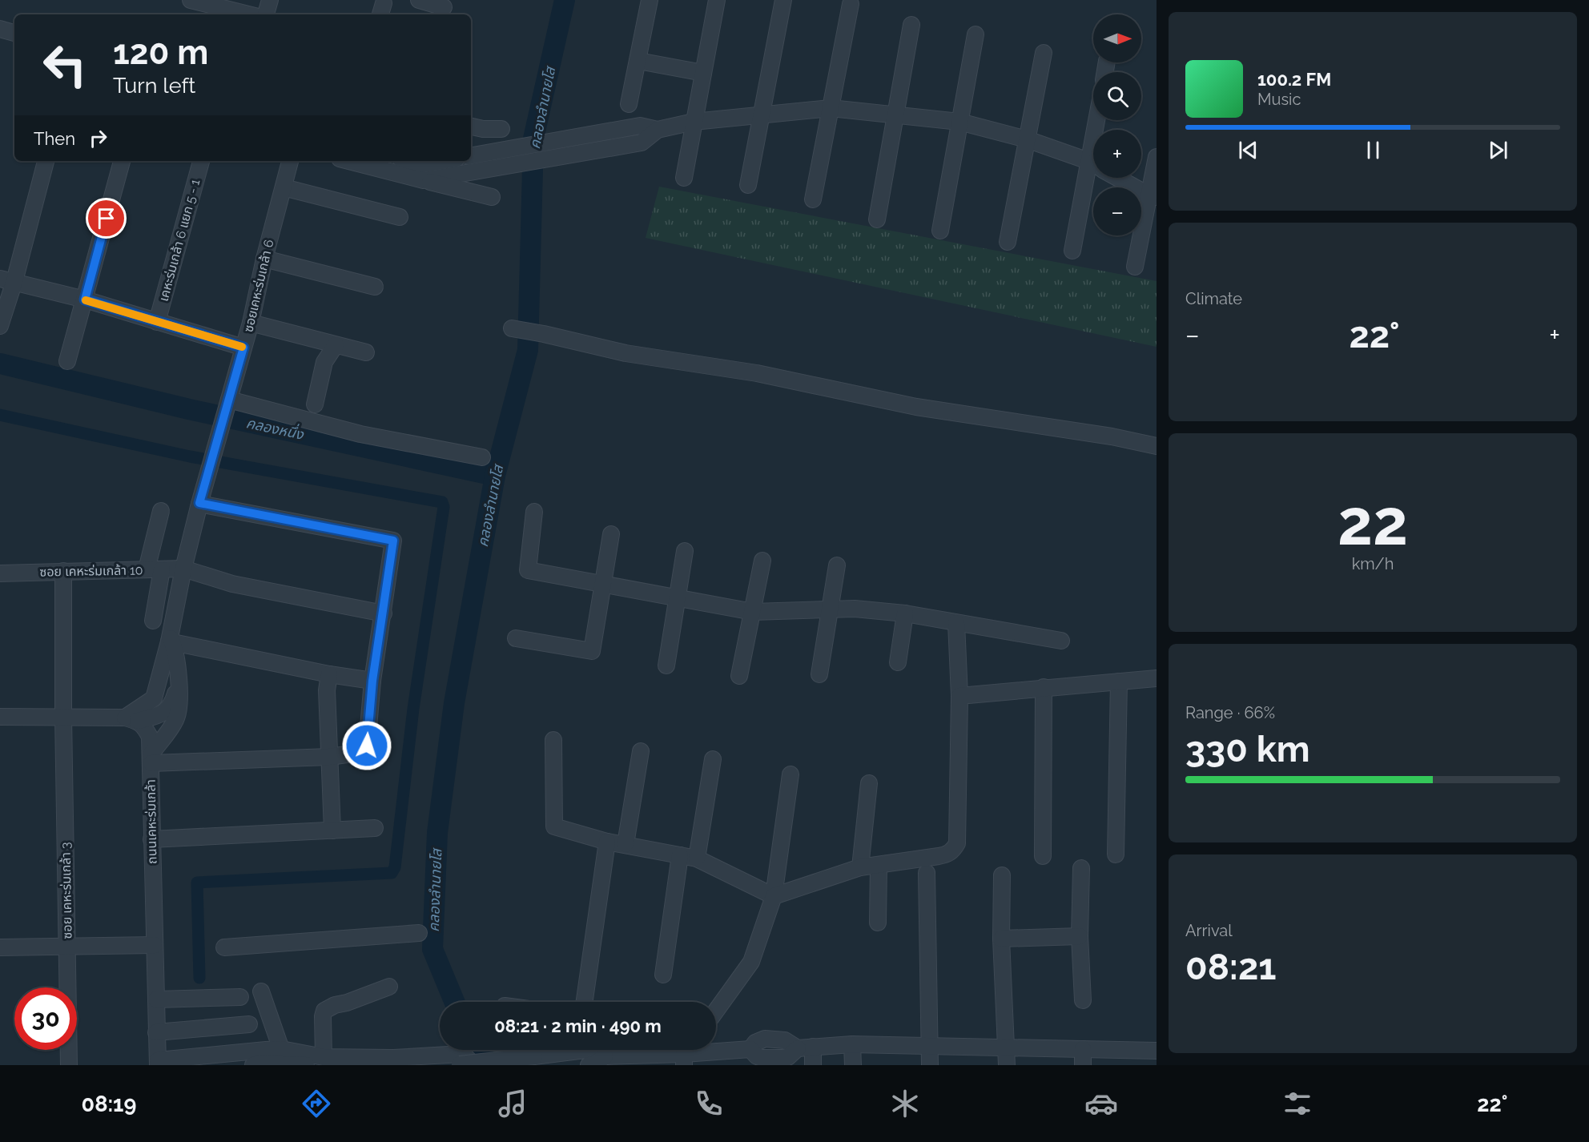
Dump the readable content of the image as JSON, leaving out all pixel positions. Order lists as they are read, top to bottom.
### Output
{
  "streets": {
    "street": [
      "เคหะร่มเกล้า 6 แยก 5 - 1",
      "ซอยเคหะร่มเกล้า 6",
      "ซอย เคหะร่มเกล้า 10",
      "ถนนเคหะร่มเกล้า",
      "ซอย เคหะร่มเกล้า 3"
    ]
  },
  "crossings": [
    ["ซอยเคหะร่มเกล้า 6", "ซอย เคหะร่มเกล้า 10"],
    ["ซอยเคหะร่มเกล้า 6", "ถนนเคหะร่มเกล้า"],
    ["ซอย เคหะร่มเกล้า 10", "ซอย เคหะร่มเกล้า 3"]
  ],
  "water": ["คลองลำนายโส", "คลองหนึ่ง"],
  "north": "right",
  "page": {
    "map_buttons": ["+", "−"],
    "turn": ["120 m", "Turn left"],
    "song": ["100.2 FM", "Music"],
    "then": "Then",
    "tile": [
      "Climate",
      ["22", "km/h"],
      ["Range · 66%", "330 km"],
      ["Arrival", "08:21"]
    ],
    "heat": ["−", "22°", "+"],
    "limit": "30",
    "trip": "08:21 · 2 min · 490 m",
    "tabs": ["08:19", "22°"]
  }
}
